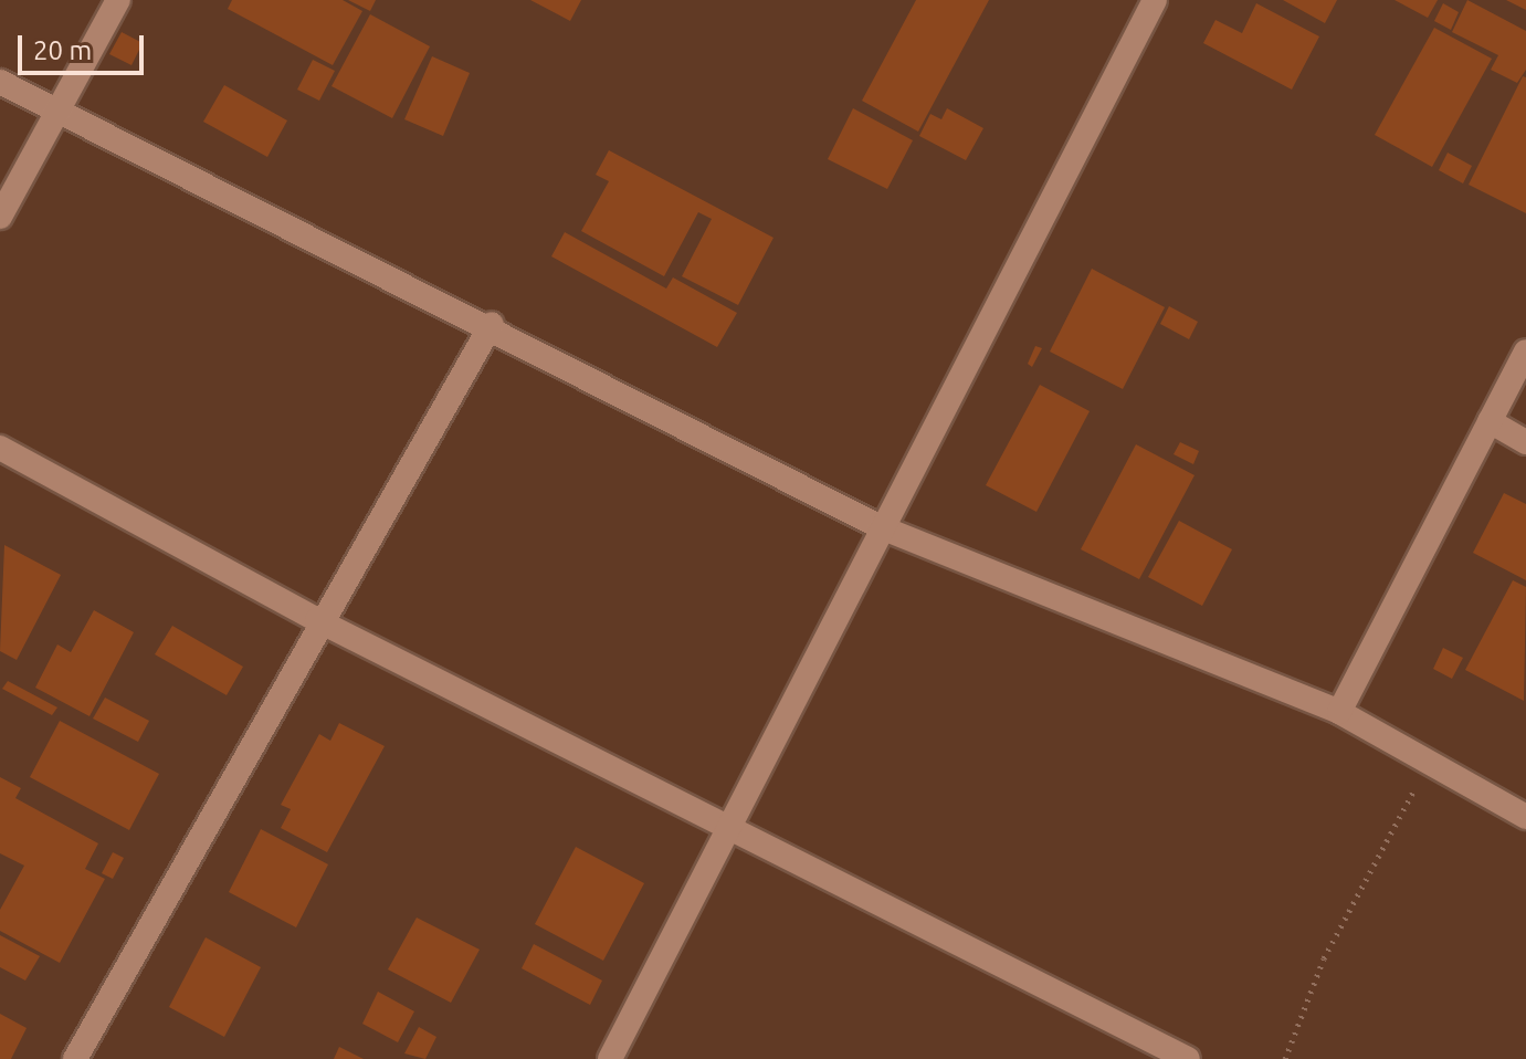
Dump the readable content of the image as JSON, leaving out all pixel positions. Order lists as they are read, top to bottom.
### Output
{
  "scale_bar": "20 m"
}
